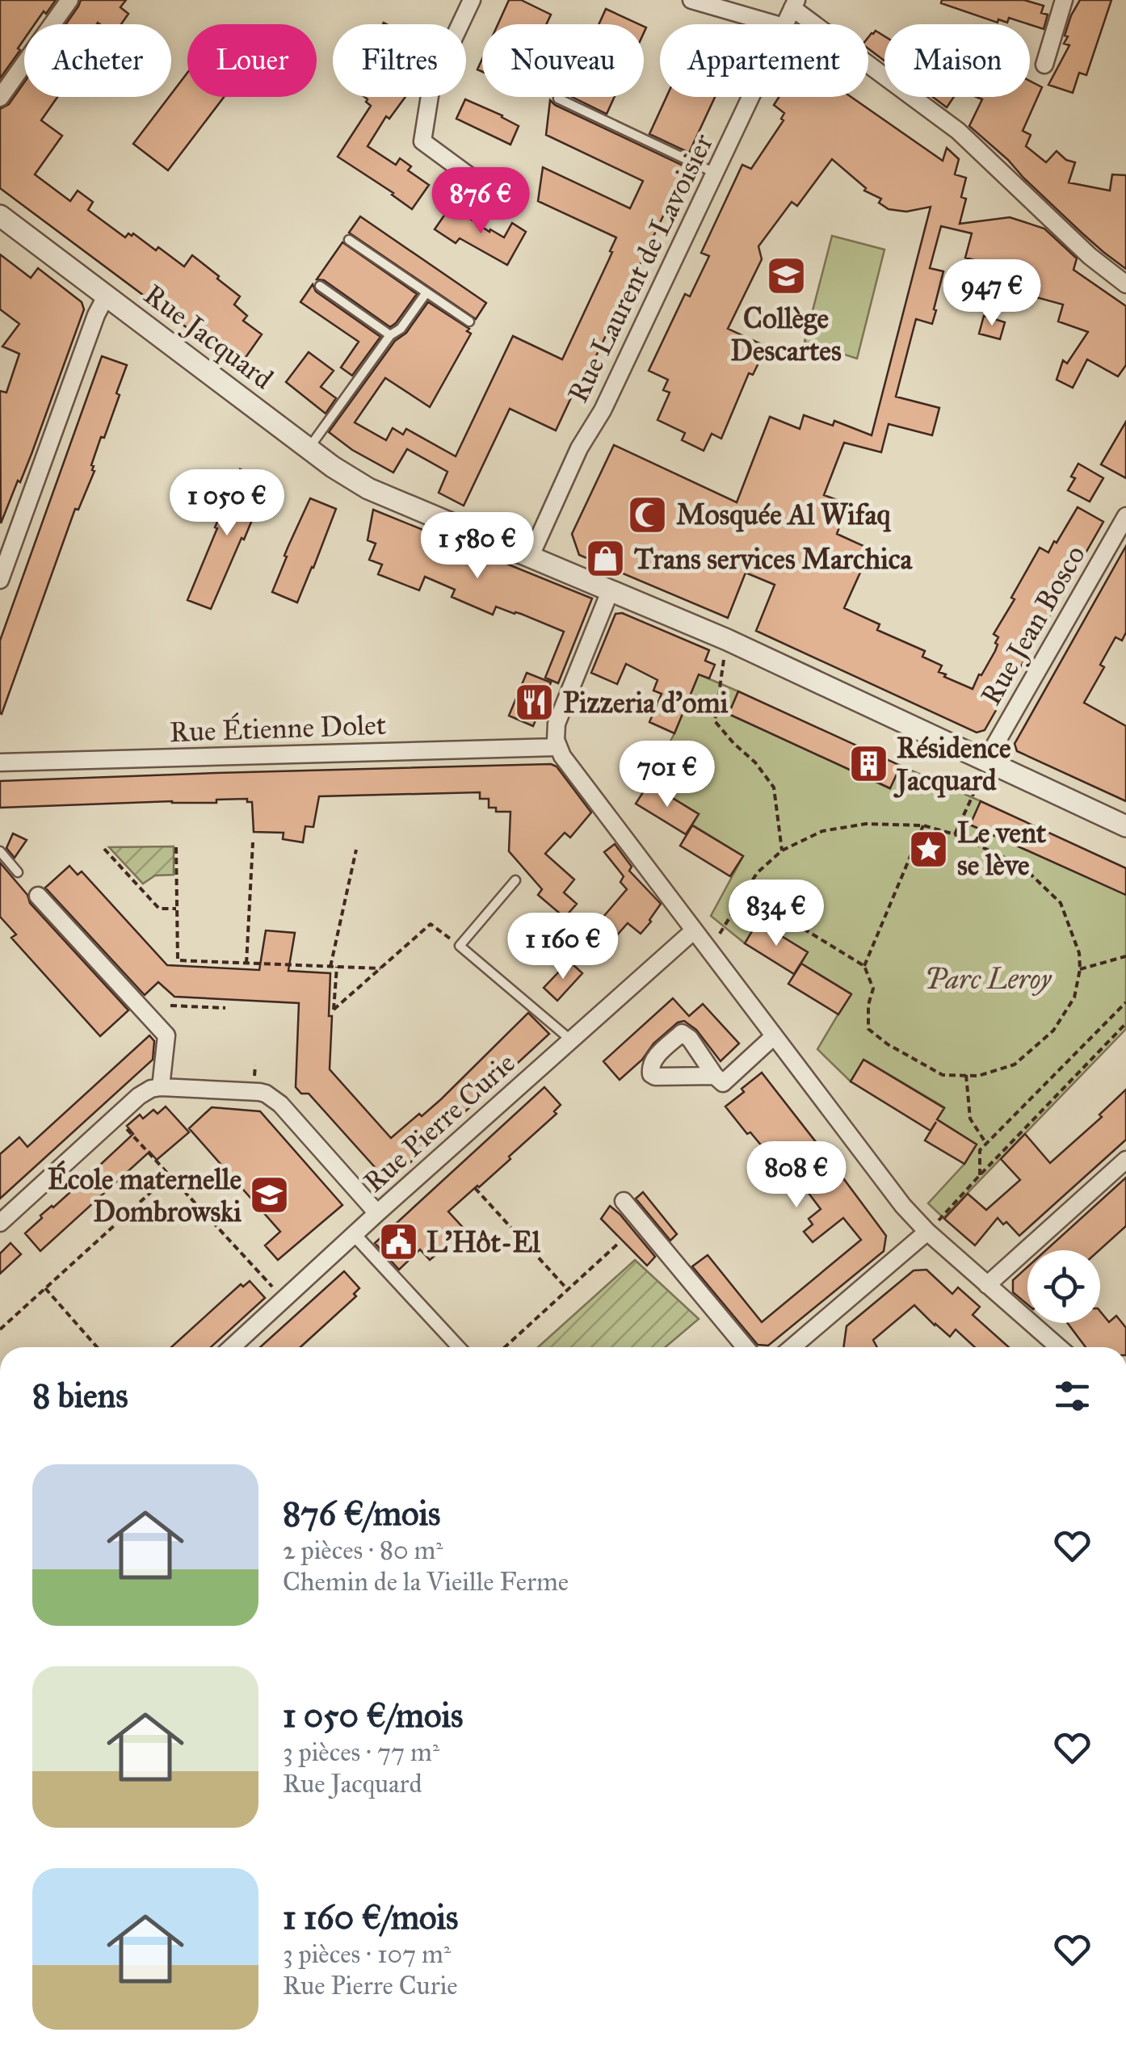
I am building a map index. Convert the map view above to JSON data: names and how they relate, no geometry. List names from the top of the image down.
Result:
{
  "streets": {
    "street": [
      "Rue Laurent de Lavoisier",
      "Rue Jacquard",
      "Rue Jean Bosco",
      "Rue Étienne Dolet",
      "Rue Pierre Curie"
    ]
  },
  "crossings": [
    ["Rue Laurent de Lavoisier", "Rue Jacquard"],
    ["Rue Jacquard", "Rue Jean Bosco"]
  ],
  "parks": ["Parc Leroy"],
  "places": {
    "school or university": ["Collège Descartes", "École maternelle Dombrowski"],
    "mosque": ["Mosquée Al Wifaq"],
    "shop": ["Trans services Marchica"],
    "restaurant": ["Pizzeria d'omi"],
    "building": ["Résidence Jacquard"],
    "place": ["Le vent se lève"],
    "public building": ["L'Hôt-El"]
  },
  "page": {
    "chip": [
      "Acheter",
      "Louer",
      "Filtres",
      "Nouveau",
      "Appartement",
      "Maison"
    ],
    "price": [
      "876 €",
      "947 €",
      "1 050 €",
      "1 580 €",
      "701 €",
      "834 €",
      "1 160 €",
      "808 €"
    ],
    "heading": "8 biens",
    "list": [
      {
        "name": "876 €/mois",
        "note": "2 pièces · 80 m² · Chemin de la Vieille Ferme"
      },
      {
        "name": "1 050 €/mois",
        "note": "3 pièces · 77 m² · Rue Jacquard"
      },
      {
        "name": "1 160 €/mois",
        "note": "3 pièces · 107 m² · Rue Pierre Curie"
      }
    ]
  }
}
